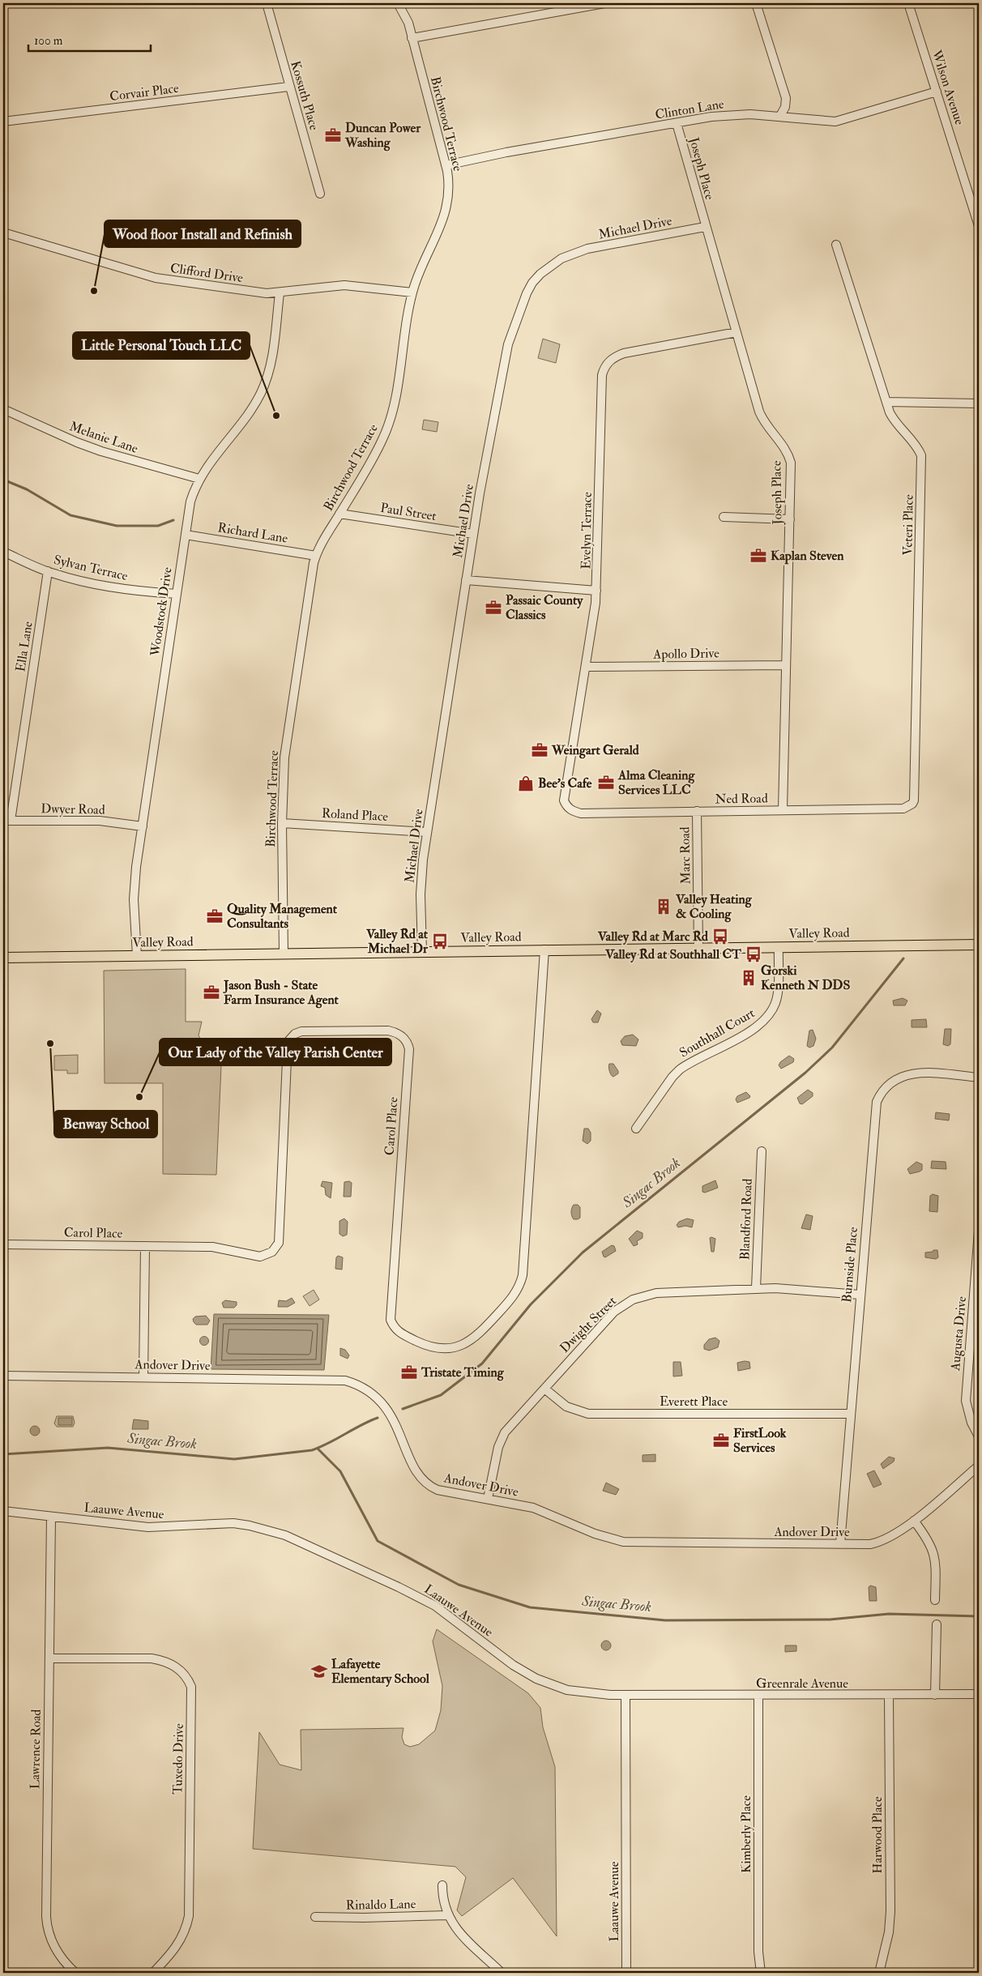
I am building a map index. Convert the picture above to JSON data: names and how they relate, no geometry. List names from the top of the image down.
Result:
{
  "streets": {
    "main road": ["Valley Road"],
    "street": [
      "Wilson Avenue",
      "Corvair Place",
      "Kossuth Place",
      "Clinton Lane",
      "Birchwood Terrace",
      "Joseph Place",
      "Michael Drive",
      "Clifford Drive",
      "Melanie Lane",
      "Paul Street",
      "Veteri Place",
      "Evelyn Terrace",
      "Richard Lane",
      "Sylvan Terrace",
      "Woodstock Drive",
      "Ella Lane",
      "Apollo Drive",
      "Ned Road",
      "Dwyer Road",
      "Roland Place",
      "Marc Road",
      "Southhall Court",
      "Carol Place",
      "Blandford Road",
      "Burnside Place",
      "Dwight Street",
      "Augusta Drive",
      "Andover Drive",
      "Everett Place",
      "Laauwe Avenue",
      "Greenrale Avenue",
      "Lawrence Road",
      "Tuxedo Drive",
      "Kimberly Place",
      "Harwood Place",
      "Rinaldo Lane"
    ]
  },
  "crossings": [
    ["Wilson Avenue", "Clinton Lane"],
    ["Corvair Place", "Kossuth Place"],
    ["Clinton Lane", "Birchwood Terrace"],
    ["Clinton Lane", "Joseph Place"],
    ["Birchwood Terrace", "Clifford Drive"],
    ["Birchwood Terrace", "Paul Street"],
    ["Birchwood Terrace", "Richard Lane"],
    ["Birchwood Terrace", "Roland Place"],
    ["Birchwood Terrace", "Valley Road"],
    ["Joseph Place", "Michael Drive"],
    ["Joseph Place", "Evelyn Terrace"],
    ["Joseph Place", "Apollo Drive"],
    ["Joseph Place", "Ned Road"],
    ["Michael Drive", "Paul Street"],
    ["Michael Drive", "Roland Place"],
    ["Michael Drive", "Valley Road"],
    ["Clifford Drive", "Woodstock Drive"],
    ["Melanie Lane", "Woodstock Drive"],
    ["Veteri Place", "Ned Road"],
    ["Evelyn Terrace", "Apollo Drive"],
    ["Evelyn Terrace", "Ned Road"],
    ["Richard Lane", "Woodstock Drive"],
    ["Sylvan Terrace", "Woodstock Drive"],
    ["Sylvan Terrace", "Ella Lane"],
    ["Woodstock Drive", "Dwyer Road"],
    ["Woodstock Drive", "Valley Road"],
    ["Ella Lane", "Dwyer Road"],
    ["Ned Road", "Marc Road"],
    ["Marc Road", "Valley Road"],
    ["Valley Road", "Southhall Court"],
    ["Valley Road", "Carol Place"],
    ["Blandford Road", "Dwight Street"],
    ["Burnside Place", "Dwight Street"],
    ["Burnside Place", "Andover Drive"],
    ["Burnside Place", "Everett Place"],
    ["Dwight Street", "Andover Drive"],
    ["Dwight Street", "Everett Place"],
    ["Laauwe Avenue", "Greenrale Avenue"],
    ["Laauwe Avenue", "Lawrence Road"],
    ["Greenrale Avenue", "Kimberly Place"],
    ["Greenrale Avenue", "Harwood Place"],
    ["Lawrence Road", "Tuxedo Drive"]
  ],
  "water": ["Singac Brook"],
  "places": {
    "office": [
      "Duncan Power Washing",
      "Kaplan Steven",
      "Passaic County Classics",
      "Weingart Gerald",
      "Alma Cleaning Services LLC",
      "Quality Management Consultants",
      "Jason Bush - State Farm Insurance Agent",
      "Tristate Timing",
      "FirstLook Services"
    ],
    "other": [
      "Wood floor Install and Refinish",
      "Little Personal Touch LLC",
      "Benway School",
      "Our Lady of the Valley Parish Center"
    ],
    "shop": ["Bee's Cafe"],
    "building": ["Valley Heating & Cooling", "Gorski Kenneth N DDS"],
    "bus stop": ["Valley Rd at Marc Rd", "Valley Rd at Michael Dr", "Valley Rd at Southhall CT"],
    "school or university": ["Lafayette Elementary School"]
  },
  "scale_bar": "100 m"
}
